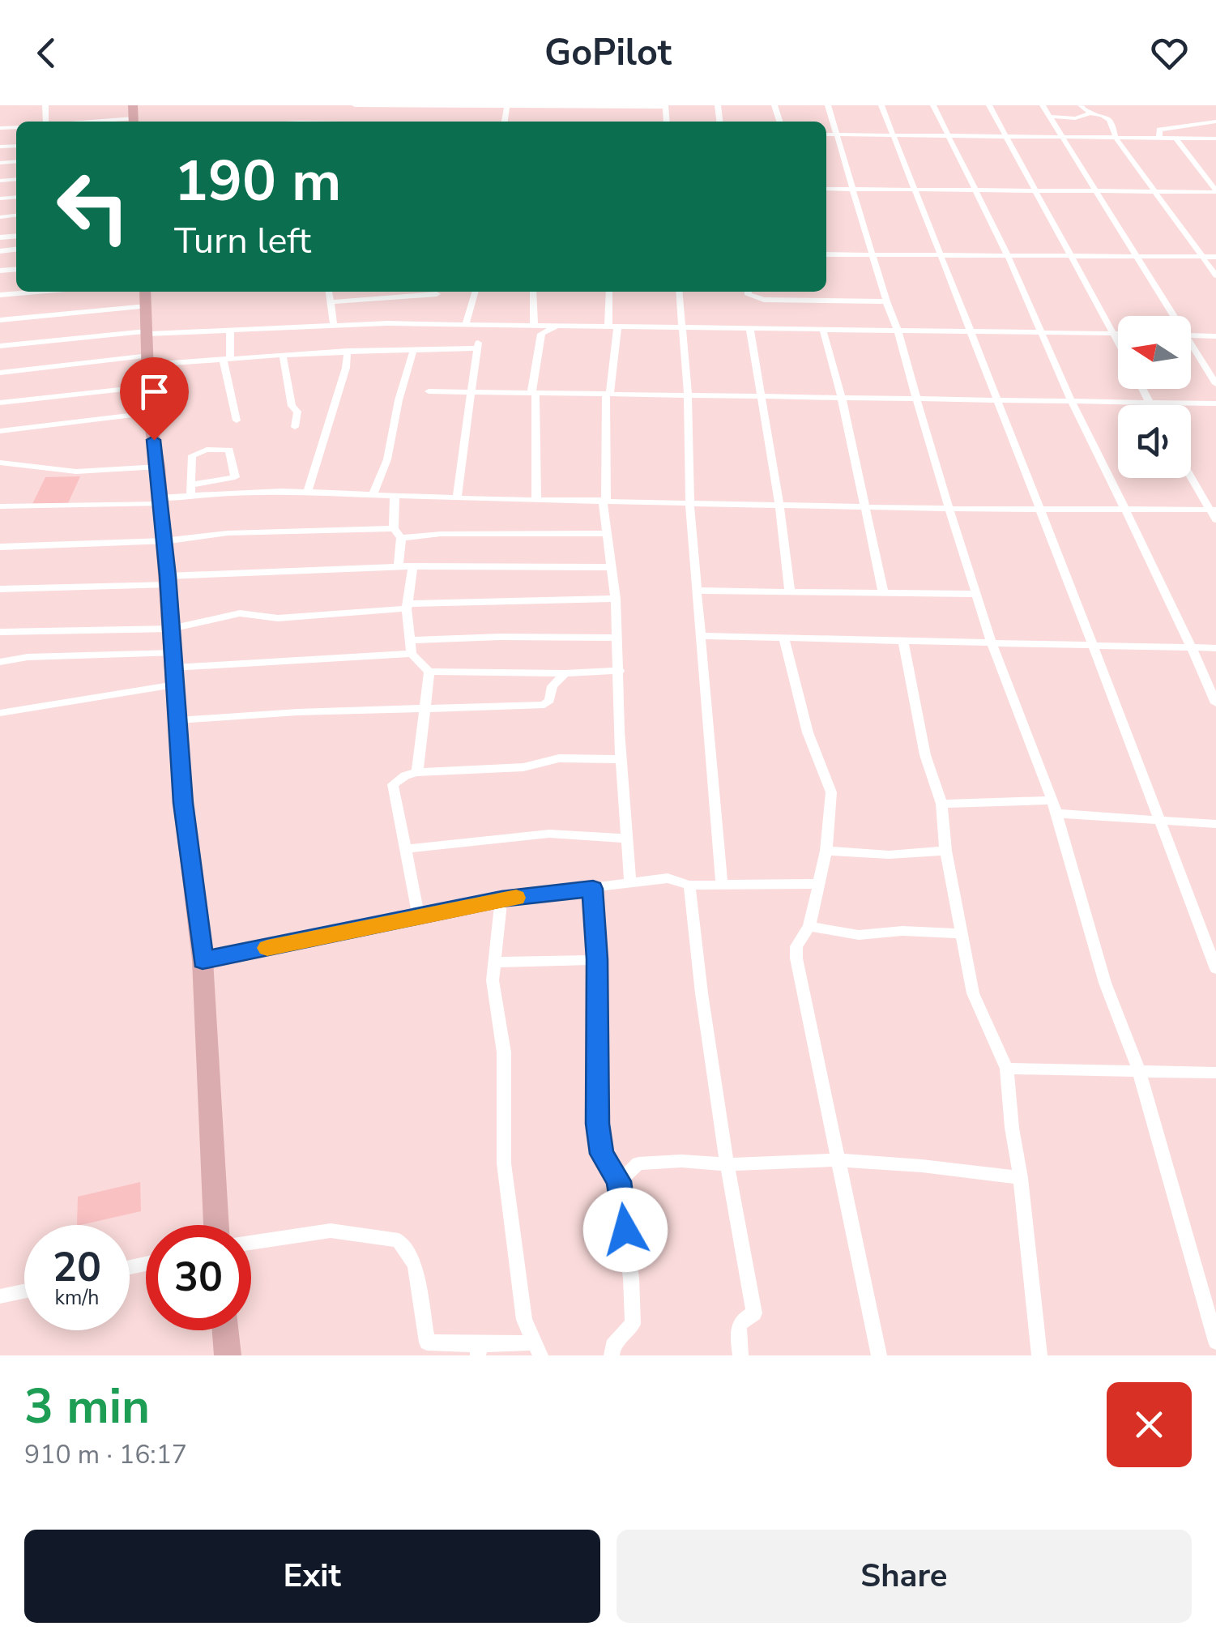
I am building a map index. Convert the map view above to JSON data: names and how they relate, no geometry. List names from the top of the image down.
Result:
{
  "north": "left",
  "page": {
    "header": "GoPilot",
    "turn": ["190 m", "Turn left"],
    "speed": "20 km/h",
    "limit": "30",
    "heading": ["3 min", "910 m · 16:17"],
    "buttons": ["Exit", "Share"]
  }
}
